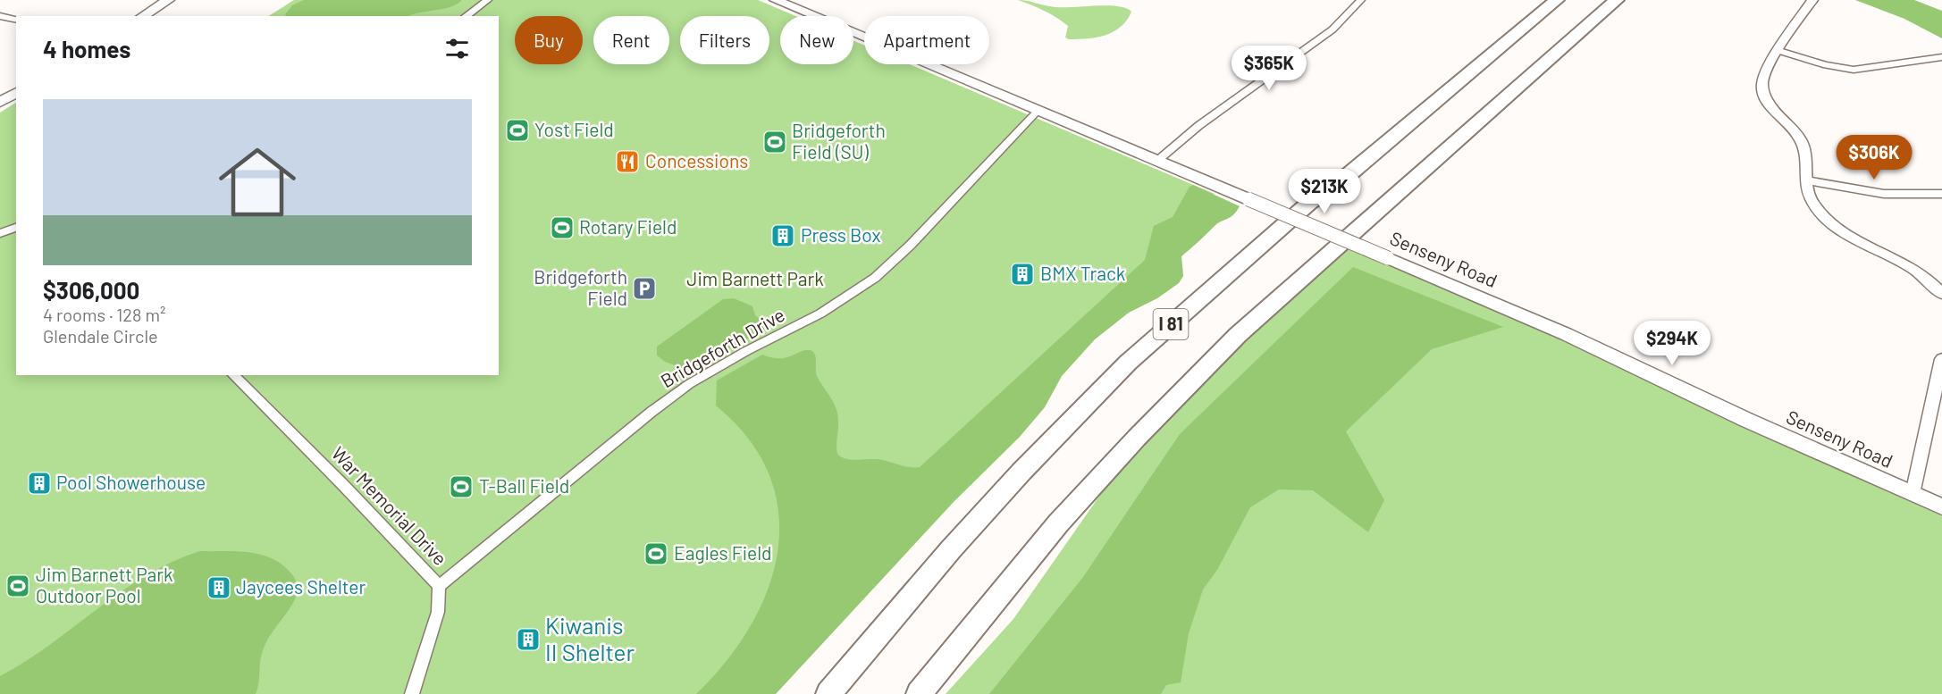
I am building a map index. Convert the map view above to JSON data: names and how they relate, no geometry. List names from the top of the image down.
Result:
{
  "streets": {
    "highway": ["I 81"],
    "main road": ["Senseny Road"],
    "street": ["Bridgeforth Drive", "War Memorial Drive"]
  },
  "crossings": [
    ["Senseny Road", "Bridgeforth Drive"],
    ["Bridgeforth Drive", "War Memorial Drive"]
  ],
  "parks": ["Jim Barnett Park"],
  "places": {
    "sports": [
      "Yost Field",
      "Bridgeforth Field (SU)",
      "Rotary Field",
      "T-Ball Field",
      "Eagles Field",
      "Jim Barnett Park Outdoor Pool"
    ],
    "restaurant": ["Concessions"],
    "building": [
      "Press Box",
      "BMX Track",
      "Pool Showerhouse",
      "Jaycees Shelter",
      "Kiwanis II Shelter"
    ],
    "parking": ["Bridgeforth Field"]
  },
  "page": {
    "chip": [
      "Buy",
      "Rent",
      "Filters",
      "New",
      "Apartment"
    ],
    "heading": "4 homes",
    "price": [
      "$365K",
      "$306K",
      "$213K",
      "$294K"
    ],
    "list": [
      {
        "name": "$306,000",
        "note": "4 rooms · 128 m² · Glendale Circle"
      }
    ]
  }
}
